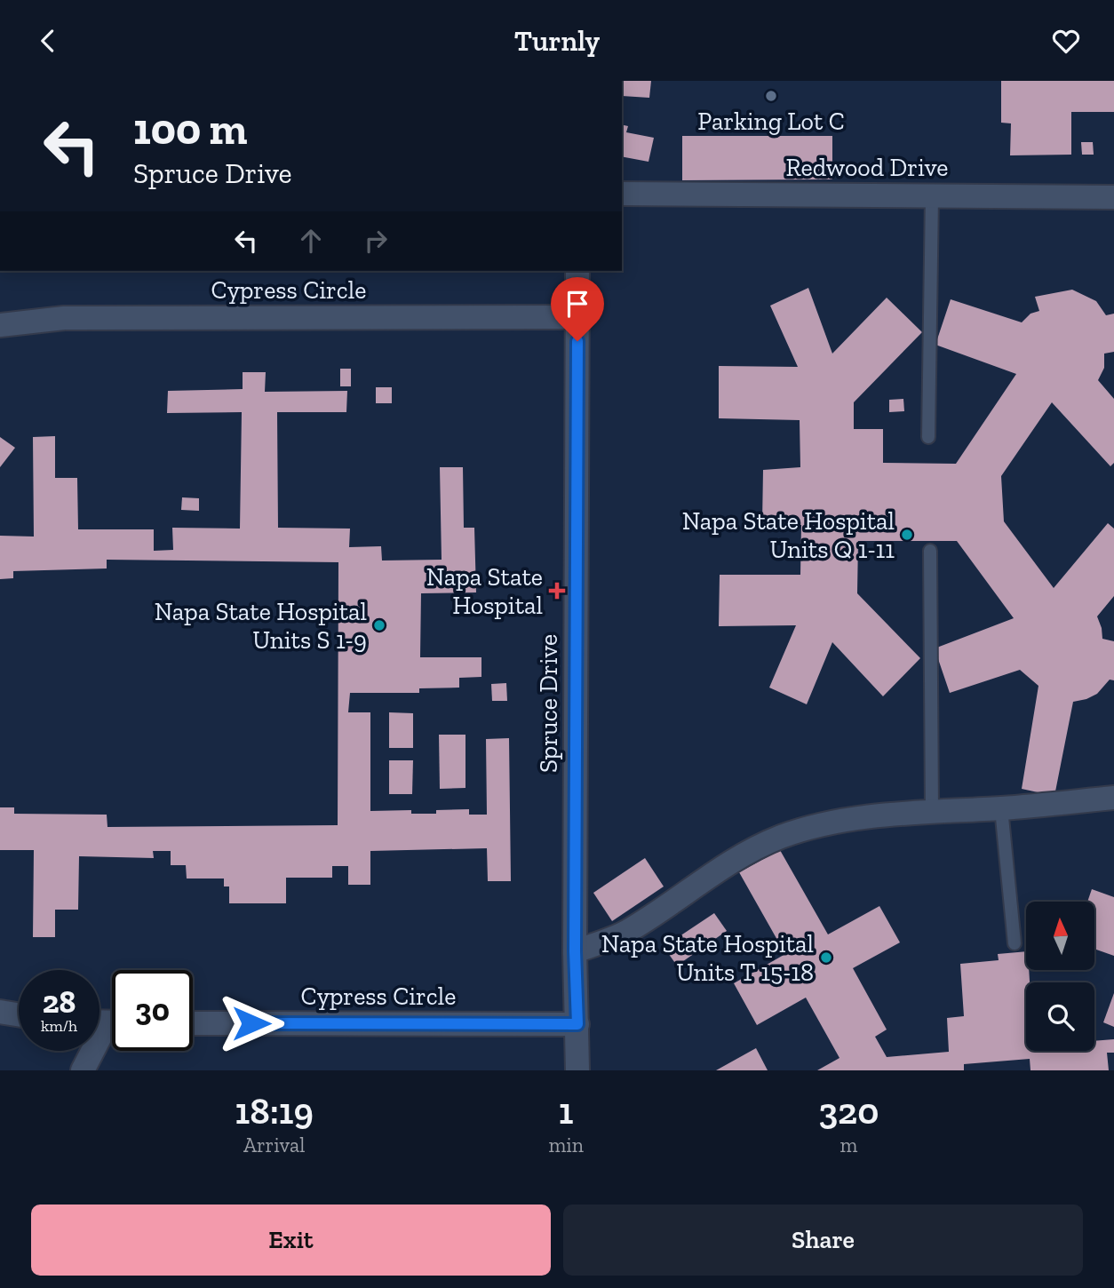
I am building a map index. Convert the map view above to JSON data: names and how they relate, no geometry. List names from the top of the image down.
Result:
{
  "streets": {
    "street": ["Redwood Drive", "Cypress Circle", "Spruce Drive"]
  },
  "crossings": [
    ["Cypress Circle", "Spruce Drive"]
  ],
  "places": {
    "other": [
      "Parking Lot C",
      "Napa State Hospital Units Q 1-11",
      "Napa State Hospital Units S 1-9",
      "Napa State Hospital Units T 15-18"
    ],
    "health": ["Napa State Hospital"]
  },
  "north": "top",
  "page": {
    "header": "Turnly",
    "turn": ["100 m", "Spruce Drive"],
    "speed": "28 km/h",
    "limit": "30",
    "eta": [
      "18:19",
      "Arrival",
      "1",
      "min",
      "320",
      "m"
    ],
    "buttons": ["Exit", "Share"]
  }
}
